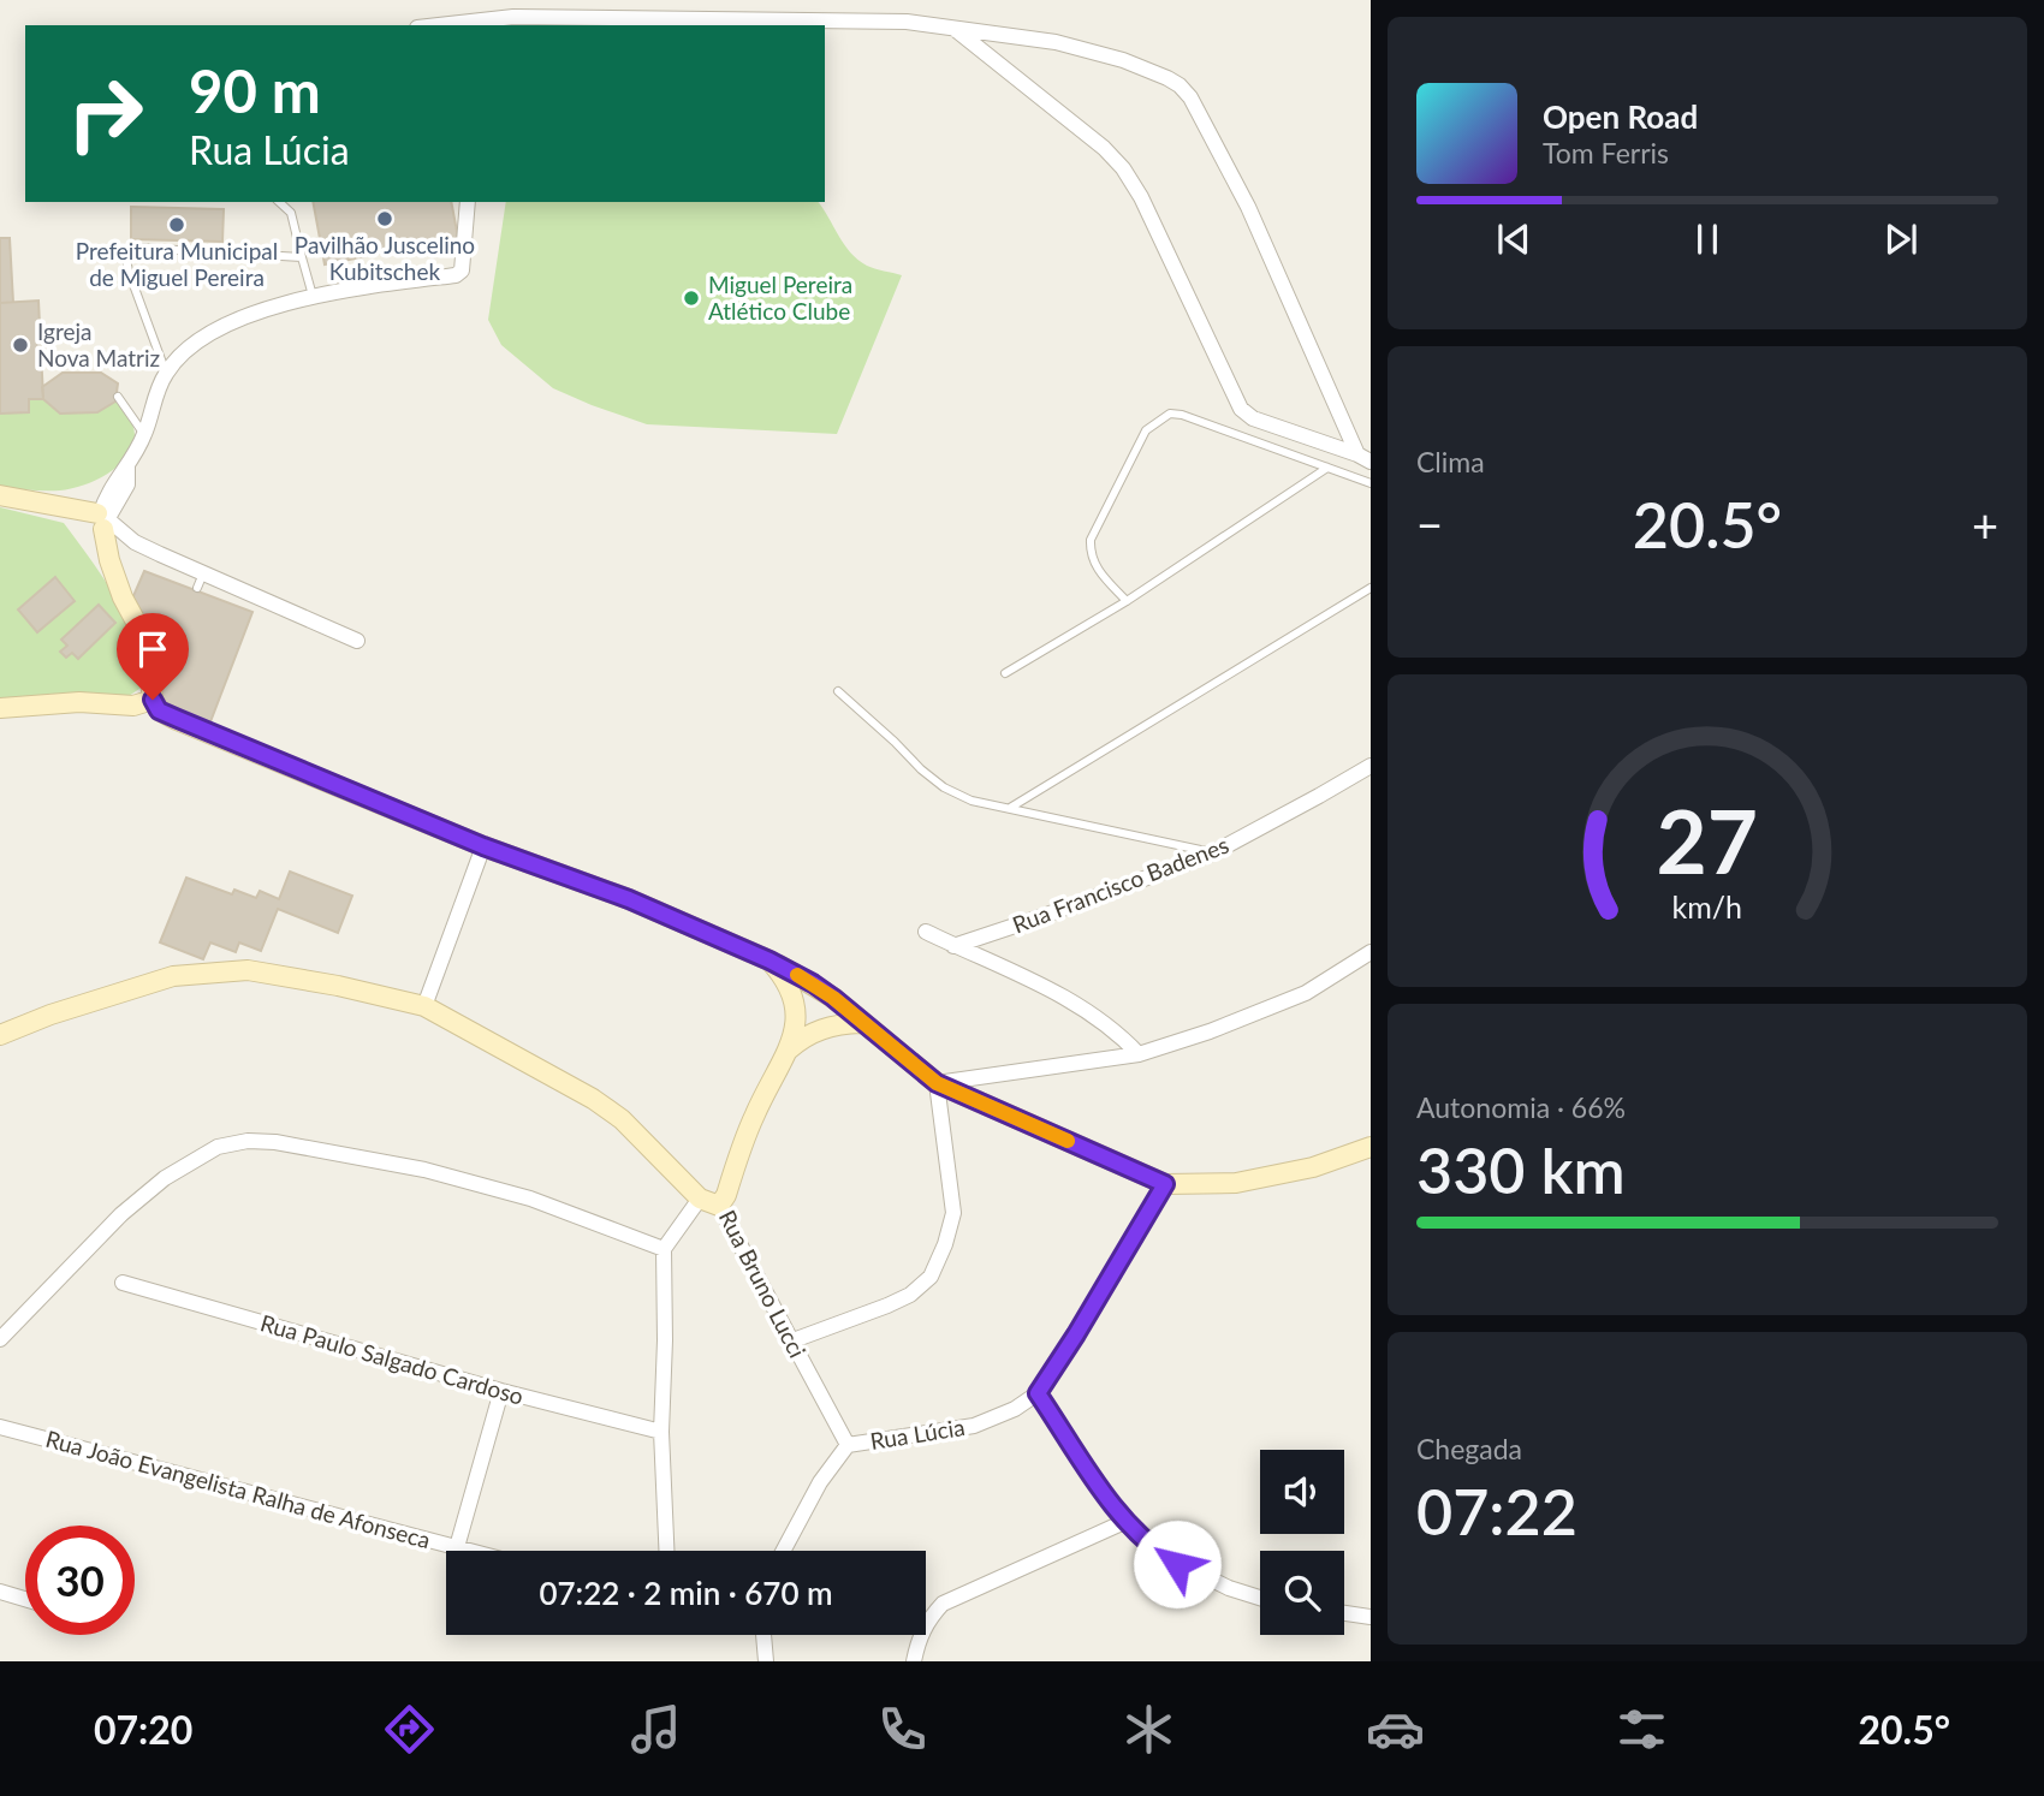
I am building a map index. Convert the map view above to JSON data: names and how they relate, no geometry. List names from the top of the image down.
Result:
{
  "streets": {
    "street": [
      "Rua Francisco Badenes",
      "Rua Bruno Lucci",
      "Rua Paulo Salgado Cardoso",
      "Rua Lúcia",
      "Rua João Evangelista Ralha de Afonseca"
    ]
  },
  "crossings": [
    ["Rua Bruno Lucci", "Rua Lúcia"]
  ],
  "places": [
    "Pavilhão Juscelino Kubitschek",
    "Prefeitura Municipal de Miguel Pereira",
    "Miguel Pereira Atlético Clube",
    "Igreja Nova Matriz"
  ],
  "page": {
    "turn": ["90 m", "Rua Lúcia"],
    "song": ["Open Road", "Tom Ferris"],
    "tile": [
      "Clima",
      ["Autonomia · 66%", "330 km"],
      ["Chegada", "07:22"]
    ],
    "heat": ["−", "20.5°", "+"],
    "limit": "30",
    "trip": "07:22 · 2 min · 670 m",
    "tabs": ["07:20", "20.5°"],
    "gauge": ["27", "km/h"]
  }
}
